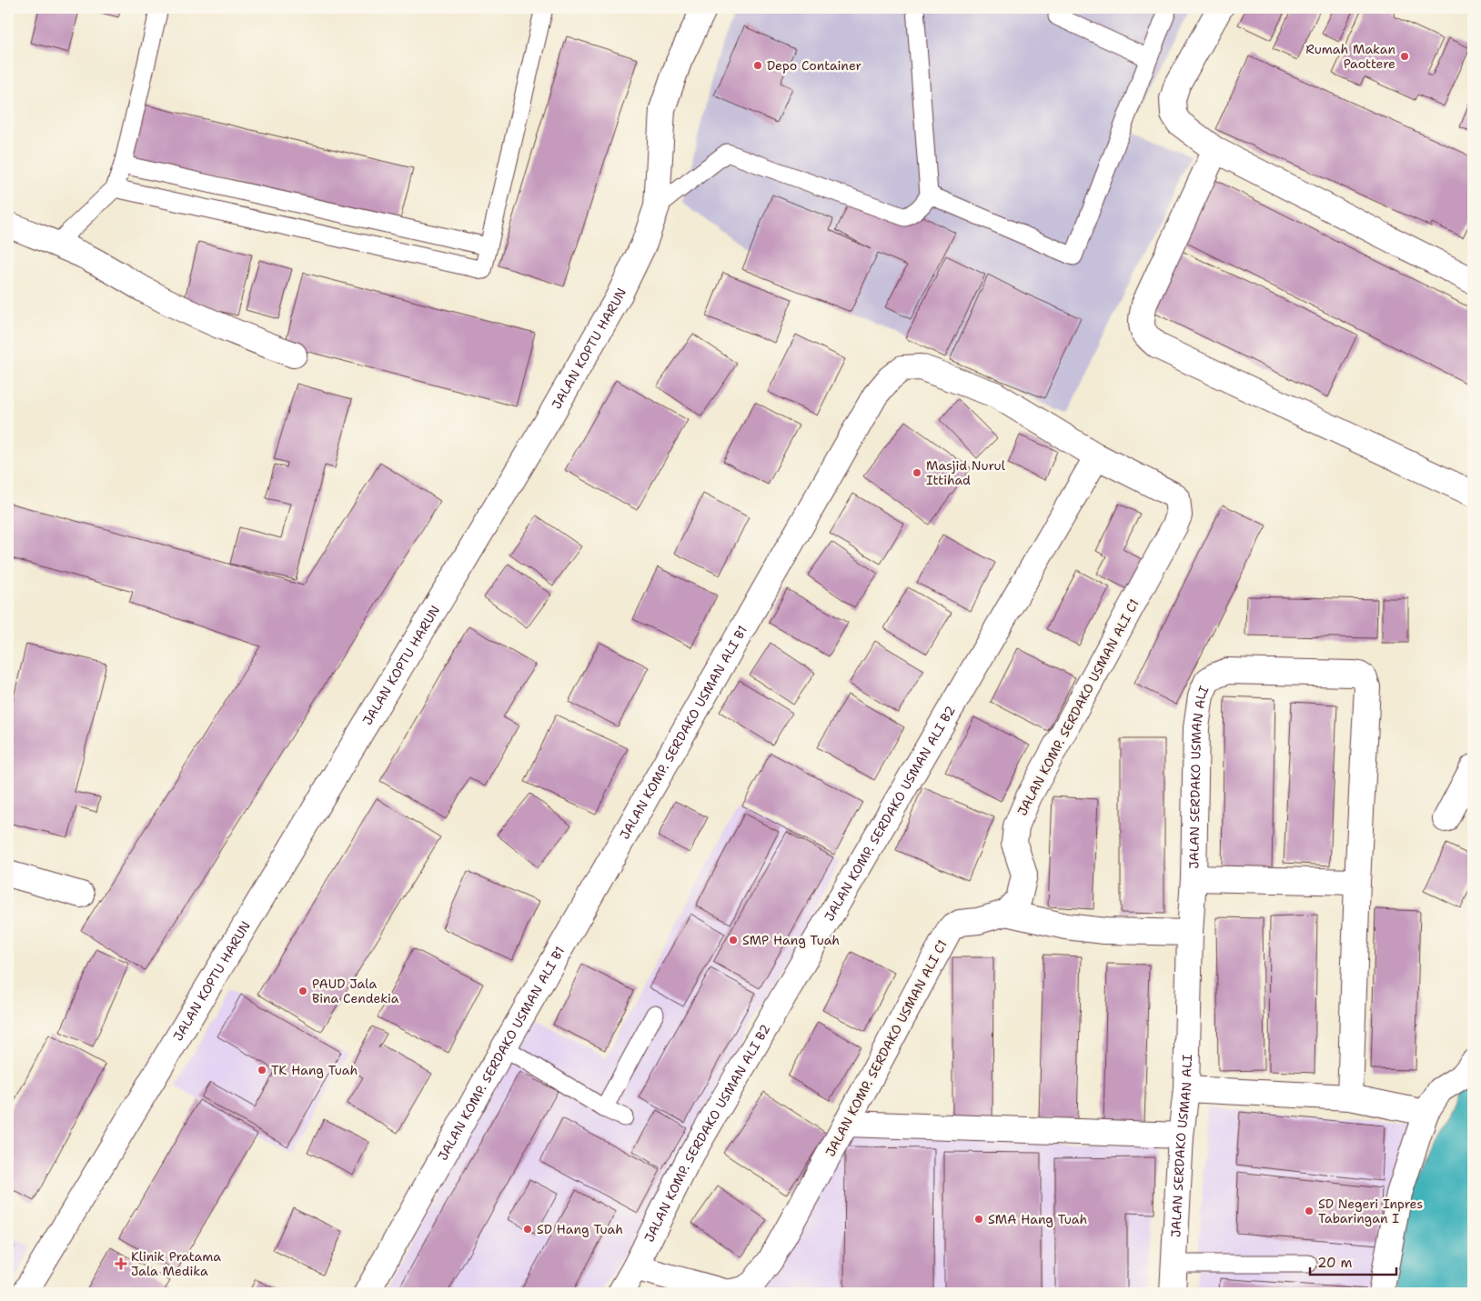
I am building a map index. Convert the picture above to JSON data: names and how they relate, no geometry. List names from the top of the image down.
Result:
{
  "streets": {
    "street": [
      "JALAN KOPTU HARUN",
      "JALAN KOMP. SERDAKO USMAN ALI C1",
      "JALAN KOMP. SERDAKO USMAN ALI B1",
      "JALAN SERDAKO USMAN ALI",
      "JALAN KOMP. SERDAKO USMAN ALI B2"
    ]
  },
  "crossings": [
    ["JALAN KOMP. SERDAKO USMAN ALI C1", "JALAN KOMP. SERDAKO USMAN ALI B1"],
    ["JALAN KOMP. SERDAKO USMAN ALI C1", "JALAN KOMP. SERDAKO USMAN ALI B2"],
    ["JALAN KOMP. SERDAKO USMAN ALI B1", "JALAN KOMP. SERDAKO USMAN ALI B2"]
  ],
  "places": {
    "other": [
      "Rumah Makan Paottere",
      "Depo Container",
      "Masjid Nurul Ittihad",
      "SMP Hang Tuah",
      "PAUD Jala Bina Cendekia",
      "TK Hang Tuah",
      "SD Negeri Inpres Tabaringan I",
      "SMA Hang Tuah",
      "SD Hang Tuah"
    ],
    "health": ["Klinik Pratama Jala Medika"]
  },
  "scale_bar": "20 m"
}
